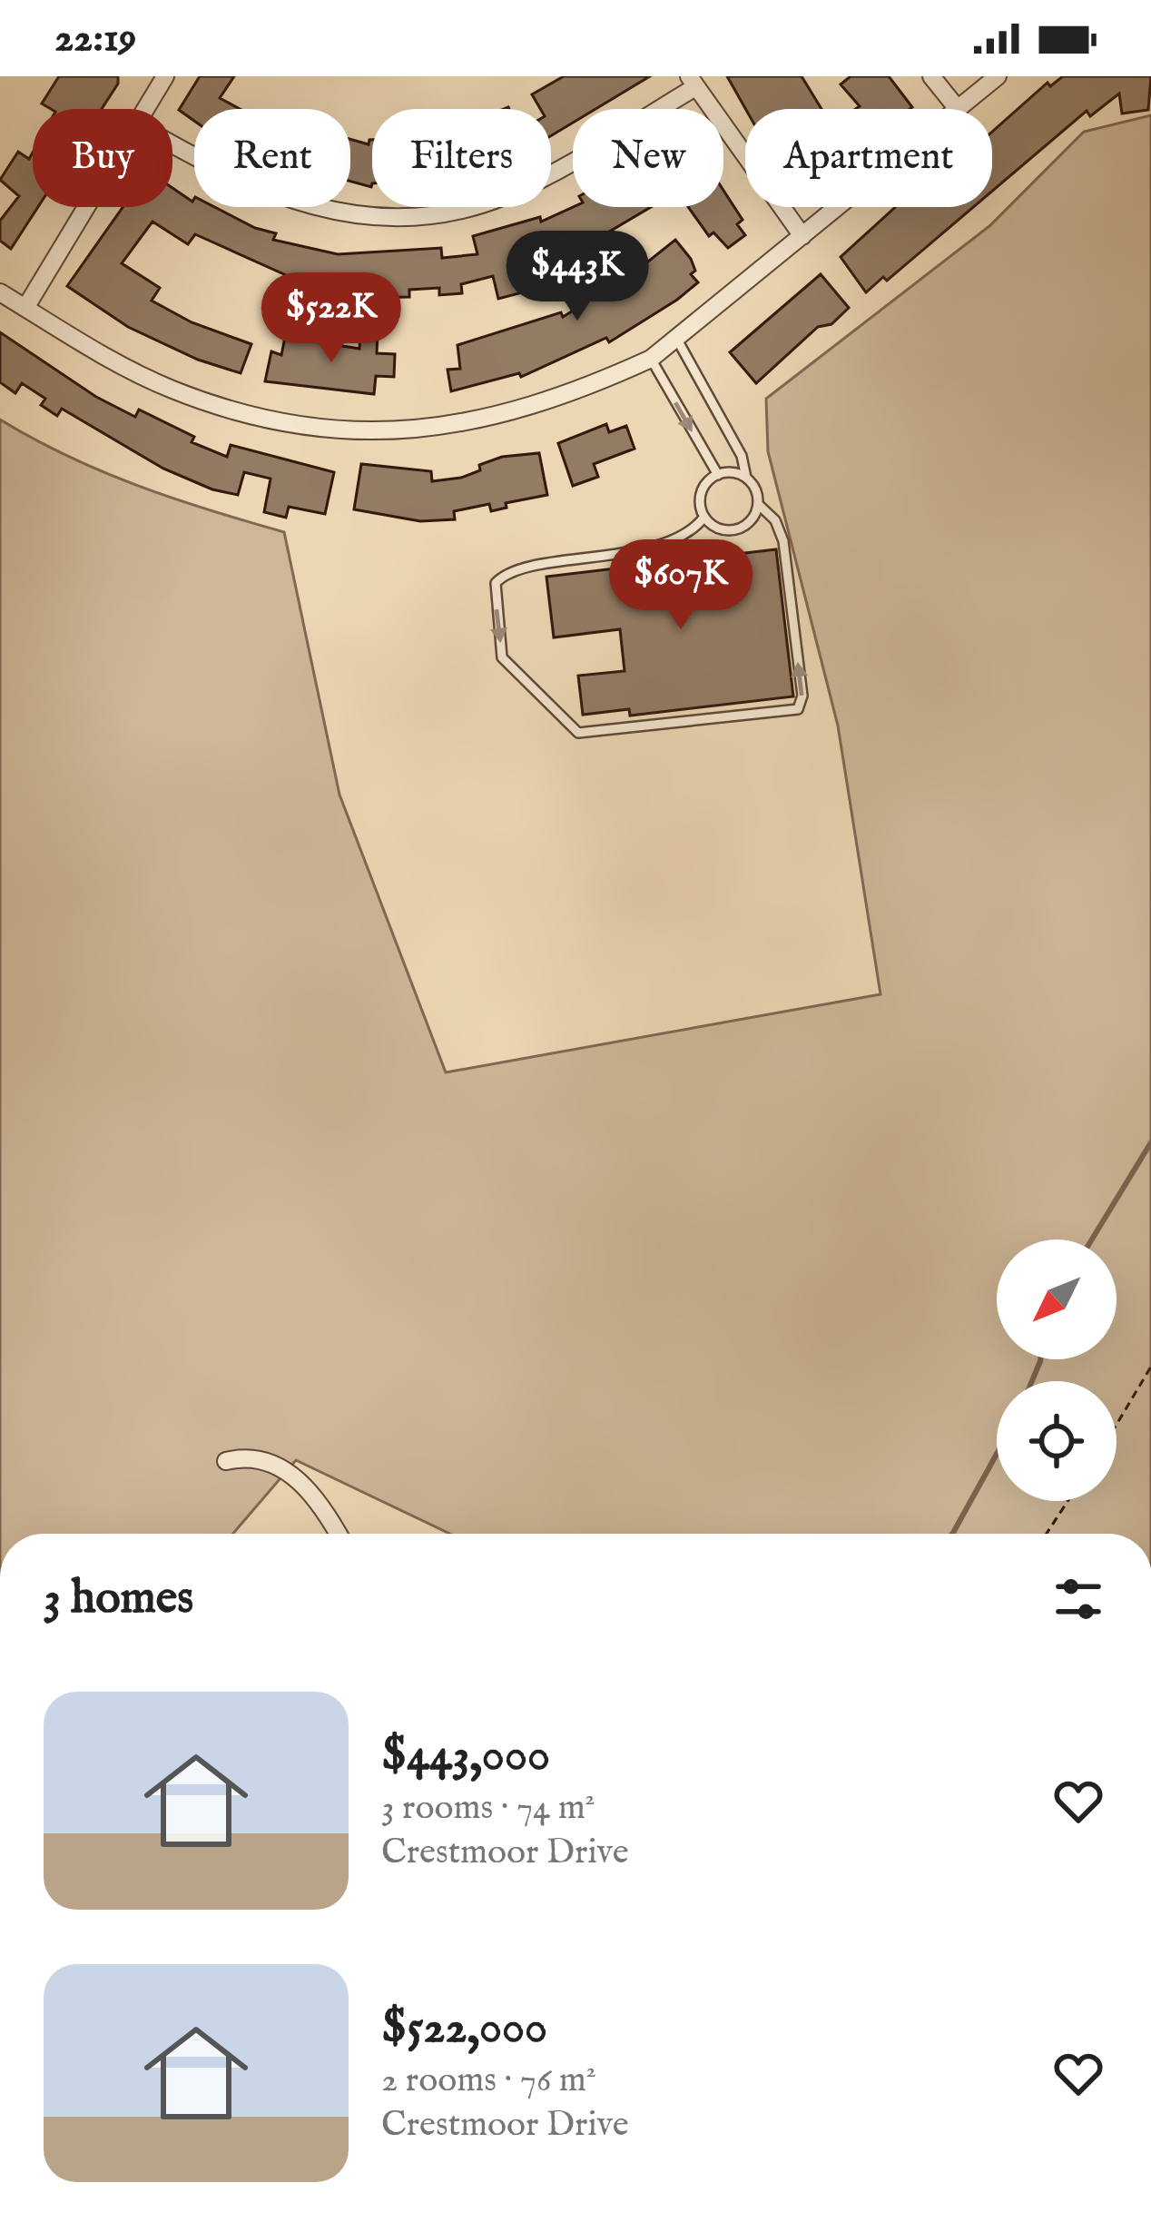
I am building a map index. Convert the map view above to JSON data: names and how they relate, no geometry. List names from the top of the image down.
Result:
{
  "north": "bottom left",
  "page": {
    "status": "22:19",
    "chip": [
      "Buy",
      "Rent",
      "Filters",
      "New",
      "Apartment"
    ],
    "price": ["$443K", "$522K", "$607K"],
    "heading": "3 homes",
    "list": [
      {
        "name": "$443,000",
        "note": "3 rooms · 74 m² · Crestmoor Drive"
      },
      {
        "name": "$522,000",
        "note": "2 rooms · 76 m² · Crestmoor Drive"
      }
    ]
  }
}
